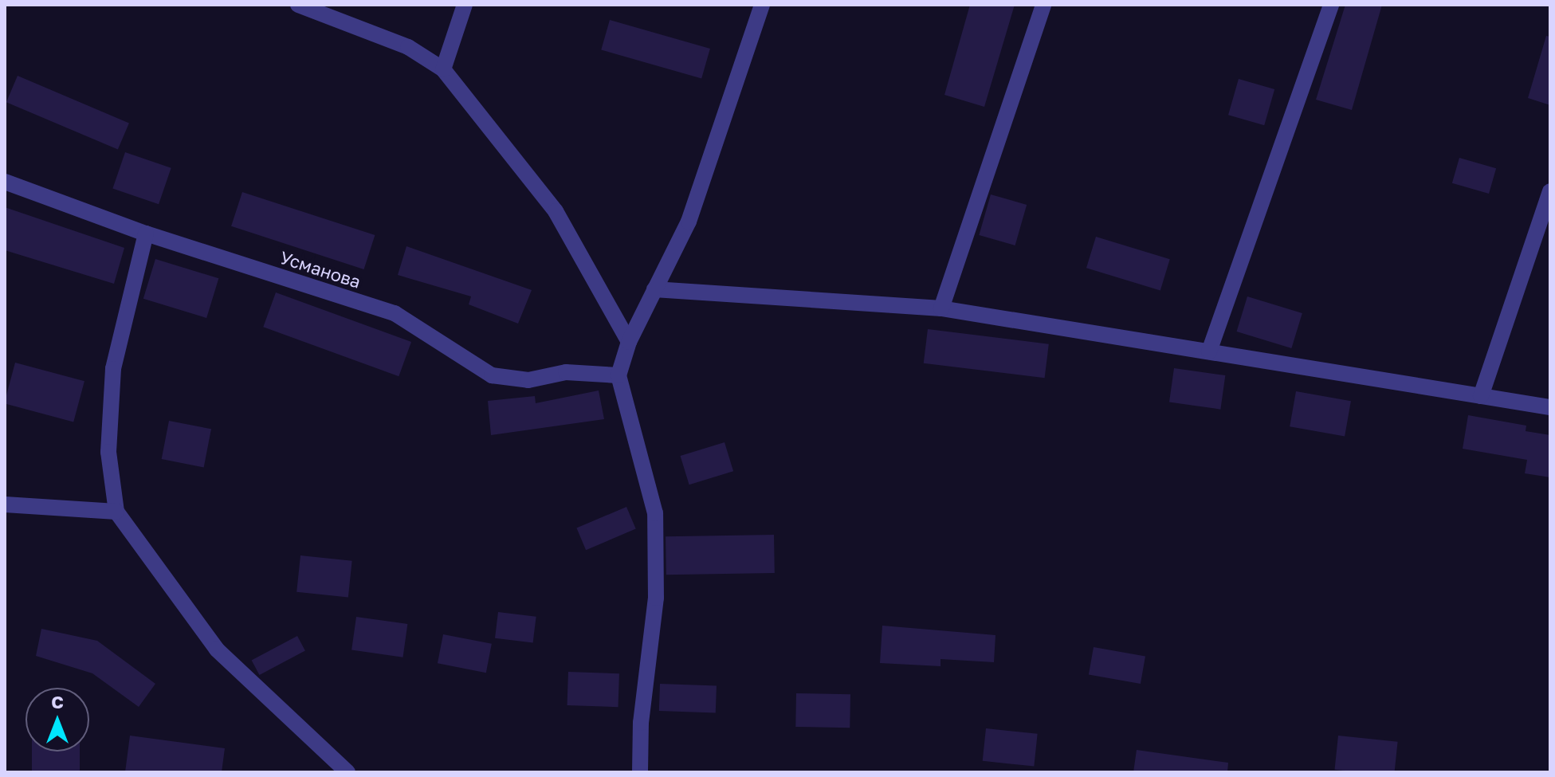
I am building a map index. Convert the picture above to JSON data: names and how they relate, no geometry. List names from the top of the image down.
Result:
{
  "streets": {
    "street": ["Усманова"]
  },
  "north": "top"
}
